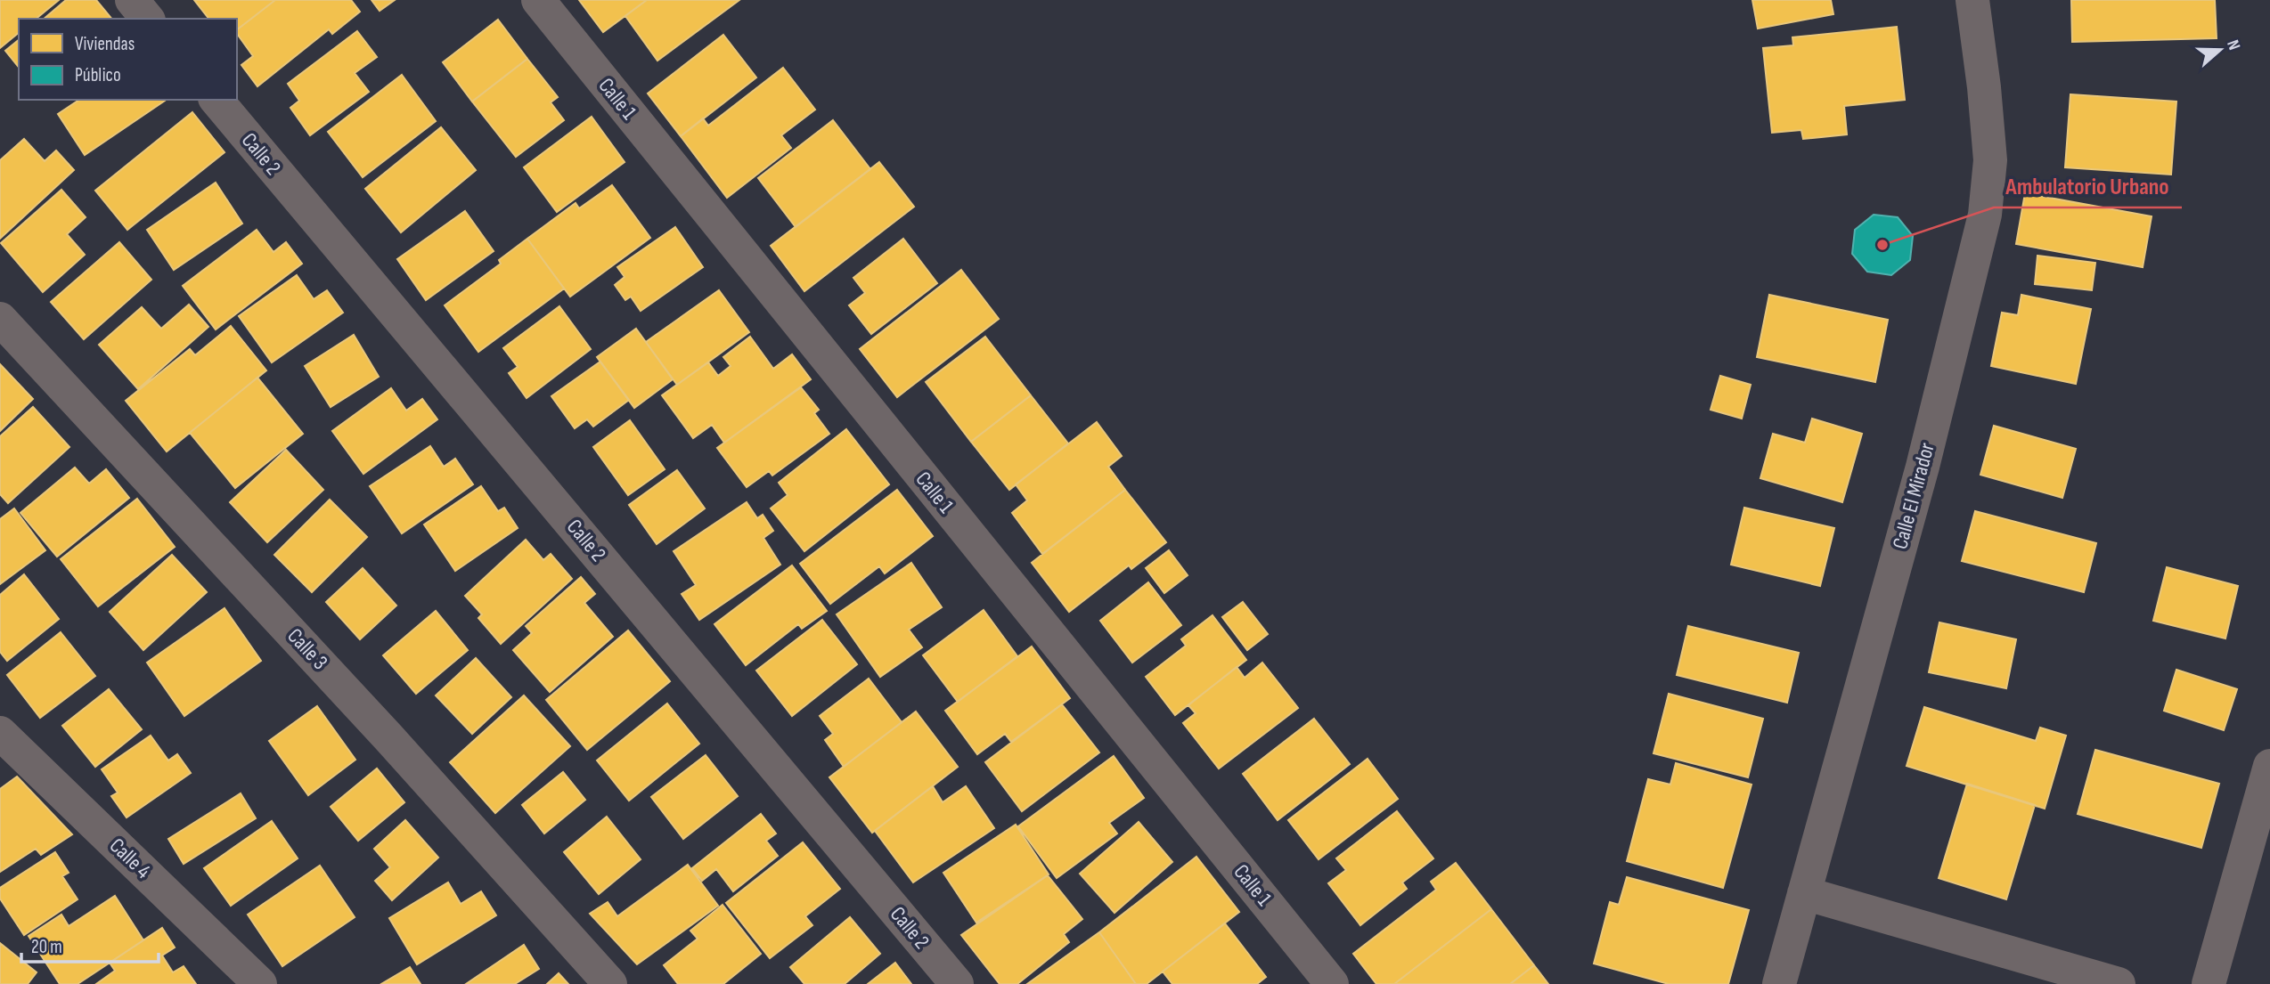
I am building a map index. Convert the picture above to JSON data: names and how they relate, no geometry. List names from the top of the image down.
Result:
{
  "streets": {
    "street": [
      "Calle 1",
      "Calle 2",
      "Calle El Mirador",
      "Calle 3",
      "Calle 4"
    ]
  },
  "places": ["Ambulatorio Urbano"],
  "legend": ["Viviendas", "Público"],
  "scale_bar": "20 m",
  "north": "right"
}
